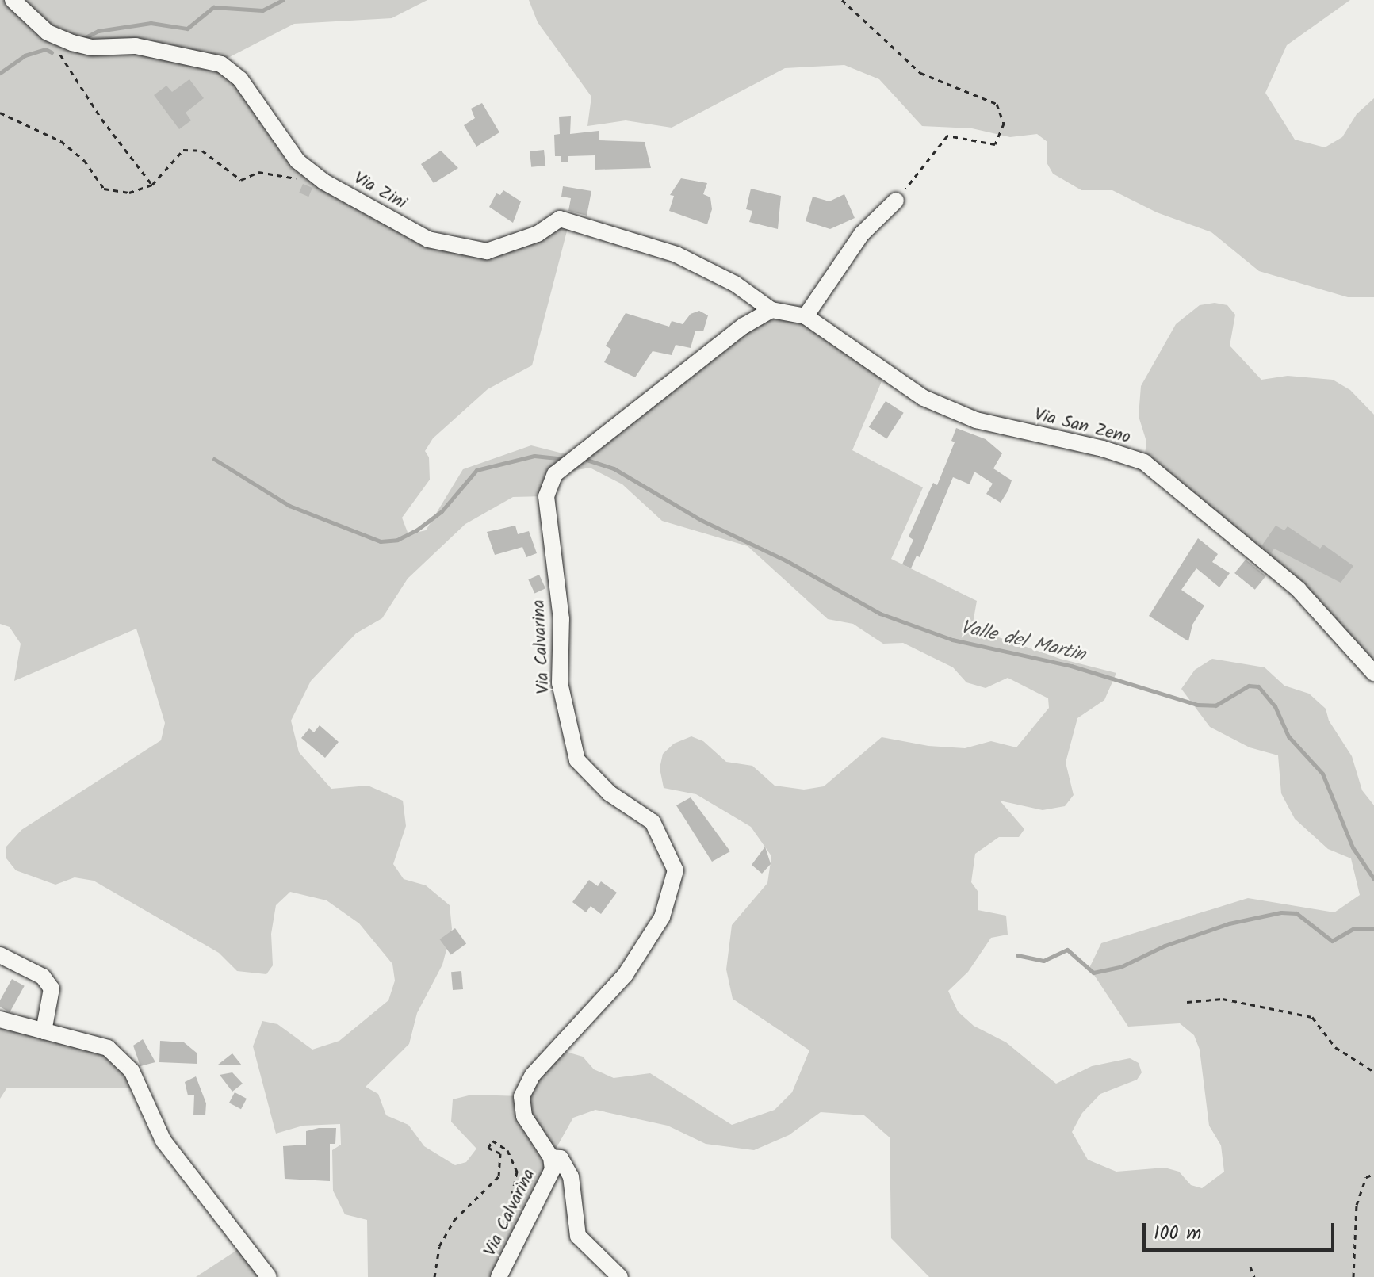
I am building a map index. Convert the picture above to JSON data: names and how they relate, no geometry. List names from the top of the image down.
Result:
{
  "streets": {
    "street": ["Via Zini", "Via San Zeno", "Via Calvarina"]
  },
  "crossings": [
    ["Via Zini", "Via Calvarina"]
  ],
  "water": ["Valle del Martin"],
  "scale_bar": "100 m"
}
